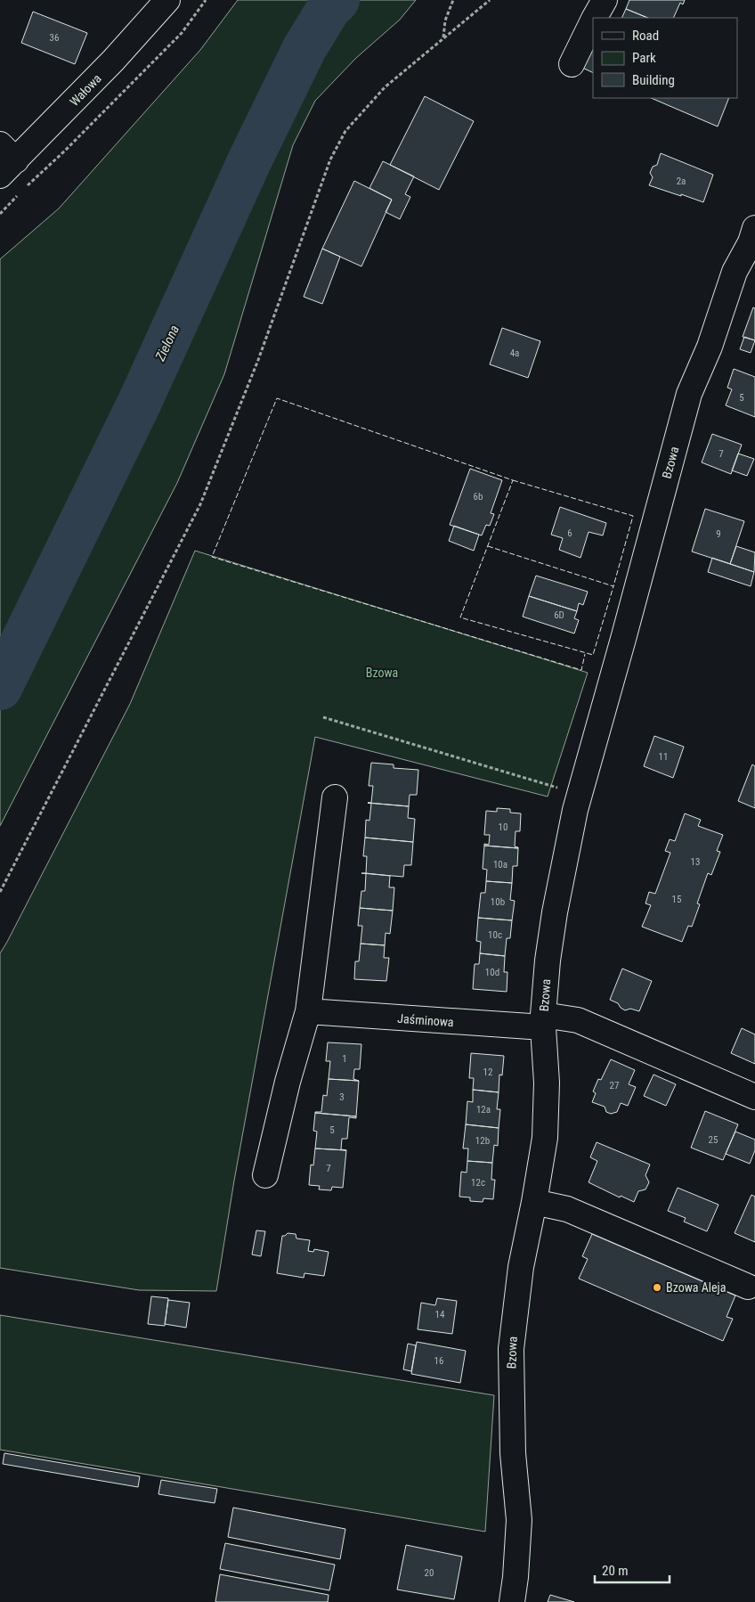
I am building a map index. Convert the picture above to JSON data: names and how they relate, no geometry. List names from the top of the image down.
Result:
{
  "streets": {
    "street": ["Wałowa", "Bzowa", "Jaśminowa"]
  },
  "crossings": [
    ["Bzowa", "Jaśminowa"]
  ],
  "water": ["Zielona"],
  "parks": ["Bzowa"],
  "places": ["Bzowa Aleja"],
  "house_numbers": [
    "36",
    "2a",
    "4a",
    "5",
    "7",
    "6b",
    "6",
    "9",
    "6D",
    "11",
    "10",
    "13",
    "10a",
    "15",
    "10b",
    "10c",
    "10d",
    "1",
    "12",
    "27",
    "3",
    "12a",
    "5",
    "25",
    "12b",
    "7",
    "12c",
    "14",
    "16",
    "20"
  ],
  "legend": ["Road", "Park", "Building"],
  "scale_bar": "20 m"
}
